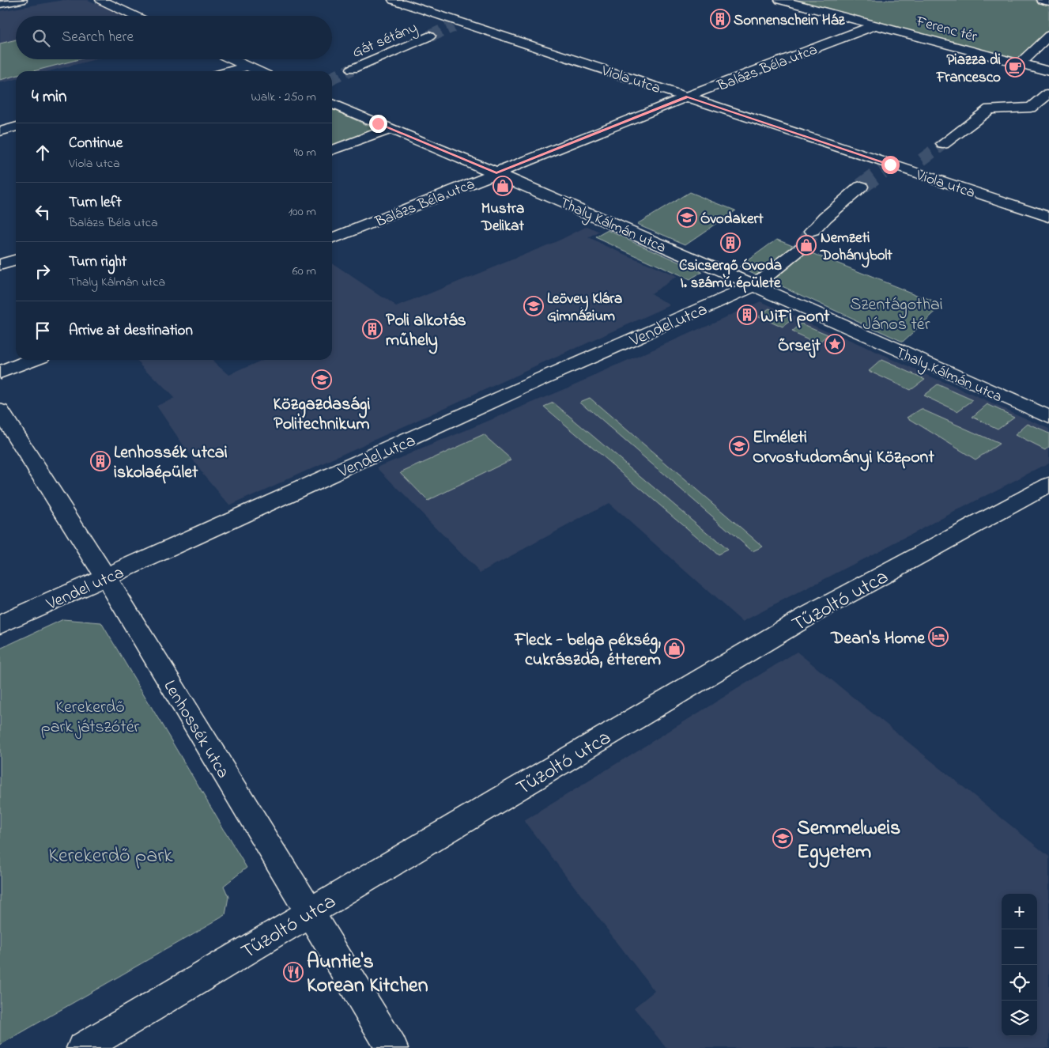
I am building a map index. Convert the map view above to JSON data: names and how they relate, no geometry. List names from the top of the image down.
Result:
{
  "streets": {
    "street": [
      "Ferenc tér",
      "Gát sétány",
      "Balázs Béla utca",
      "Viola utca",
      "Thaly Kálmán utca",
      "Vendel utca",
      "Tűzoltó utca",
      "Lenhossék utca"
    ]
  },
  "crossings": [
    ["Ferenc tér", "Balázs Béla utca"],
    ["Balázs Béla utca", "Viola utca"],
    ["Balázs Béla utca", "Thaly Kálmán utca"],
    ["Thaly Kálmán utca", "Vendel utca"],
    ["Vendel utca", "Lenhossék utca"],
    ["Tűzoltó utca", "Lenhossék utca"]
  ],
  "parks": ["Szentágothai János tér", "Kerekerdő park játszótér", "Kerekerdő park"],
  "places": {
    "building": [
      "Sonnenschein Ház",
      "Csicsergő Óvoda I. számú épülete",
      "WiFi pont",
      "Poli alkotás műhely",
      "Lenhossék utcai iskolaépület"
    ],
    "cafe": ["Piazza di Francesco"],
    "shop": ["Mustra Delikat", "Nemzeti Dohánybolt", "Fleck - belga pékség, cukrászda, étterem"],
    "school or university": [
      "Óvodakert",
      "Leövey Klára Gimnázium",
      "Közgazdasági Politechnikum",
      "Elméleti Orvostudományi Központ",
      "Semmelweis Egyetem"
    ],
    "place": ["Őrsejt"],
    "hotel": ["Dean's Home"],
    "restaurant": ["Auntie's Korean Kitchen"]
  },
  "page": {
    "search": "Search here",
    "heading": ["4 min", "Walk · 250 m"],
    "list": [
      ["Continue", "Viola utca", "90 m"],
      ["Turn left", "Balázs Béla utca", "100 m"],
      ["Turn right", "Thaly Kálmán utca", "60 m"],
      "Arrive at destination"
    ],
    "map_buttons": ["+", "−"]
  }
}
